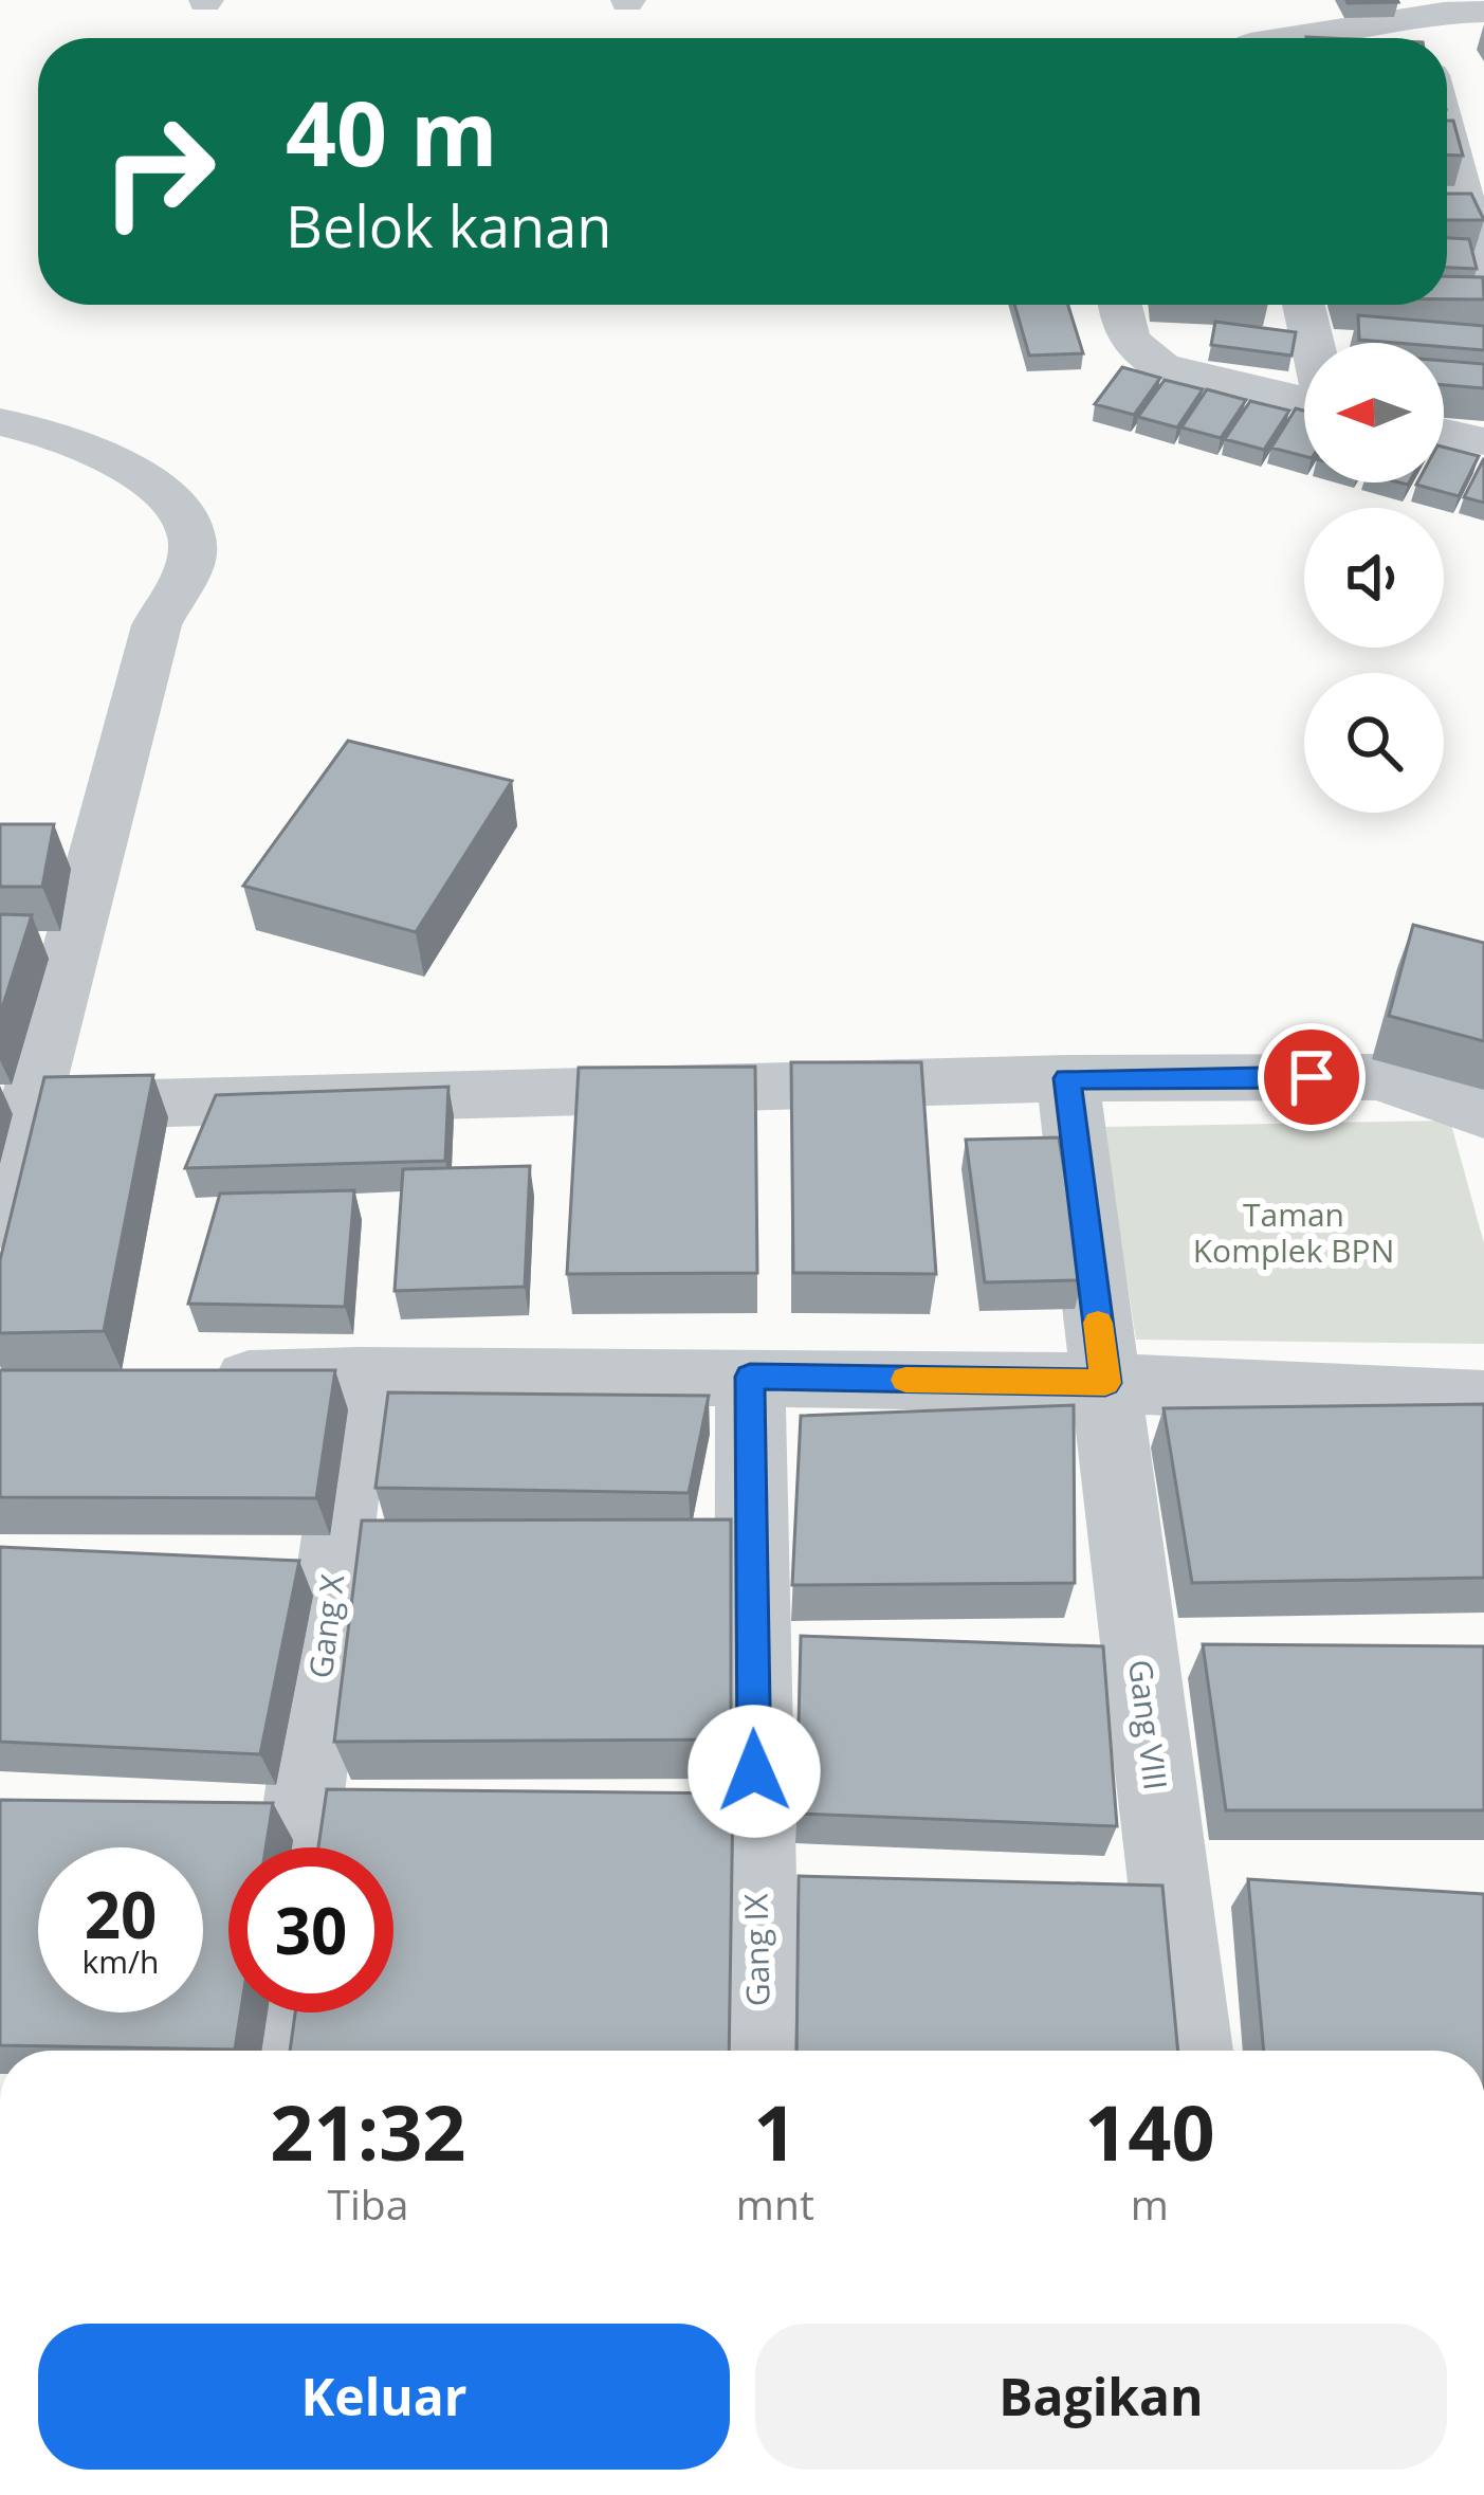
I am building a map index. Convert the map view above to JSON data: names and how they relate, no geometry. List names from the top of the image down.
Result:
{
  "streets": {
    "street": ["Gang X", "Gang VIII", "Gang IX"]
  },
  "parks": ["Taman Komplek BPN"],
  "north": "left",
  "page": {
    "turn": ["40 m", "Belok kanan"],
    "speed": "20 km/h",
    "limit": "30",
    "eta": [
      "21:32",
      "Tiba",
      "1",
      "mnt",
      "140",
      "m"
    ],
    "buttons": ["Keluar", "Bagikan"]
  }
}
